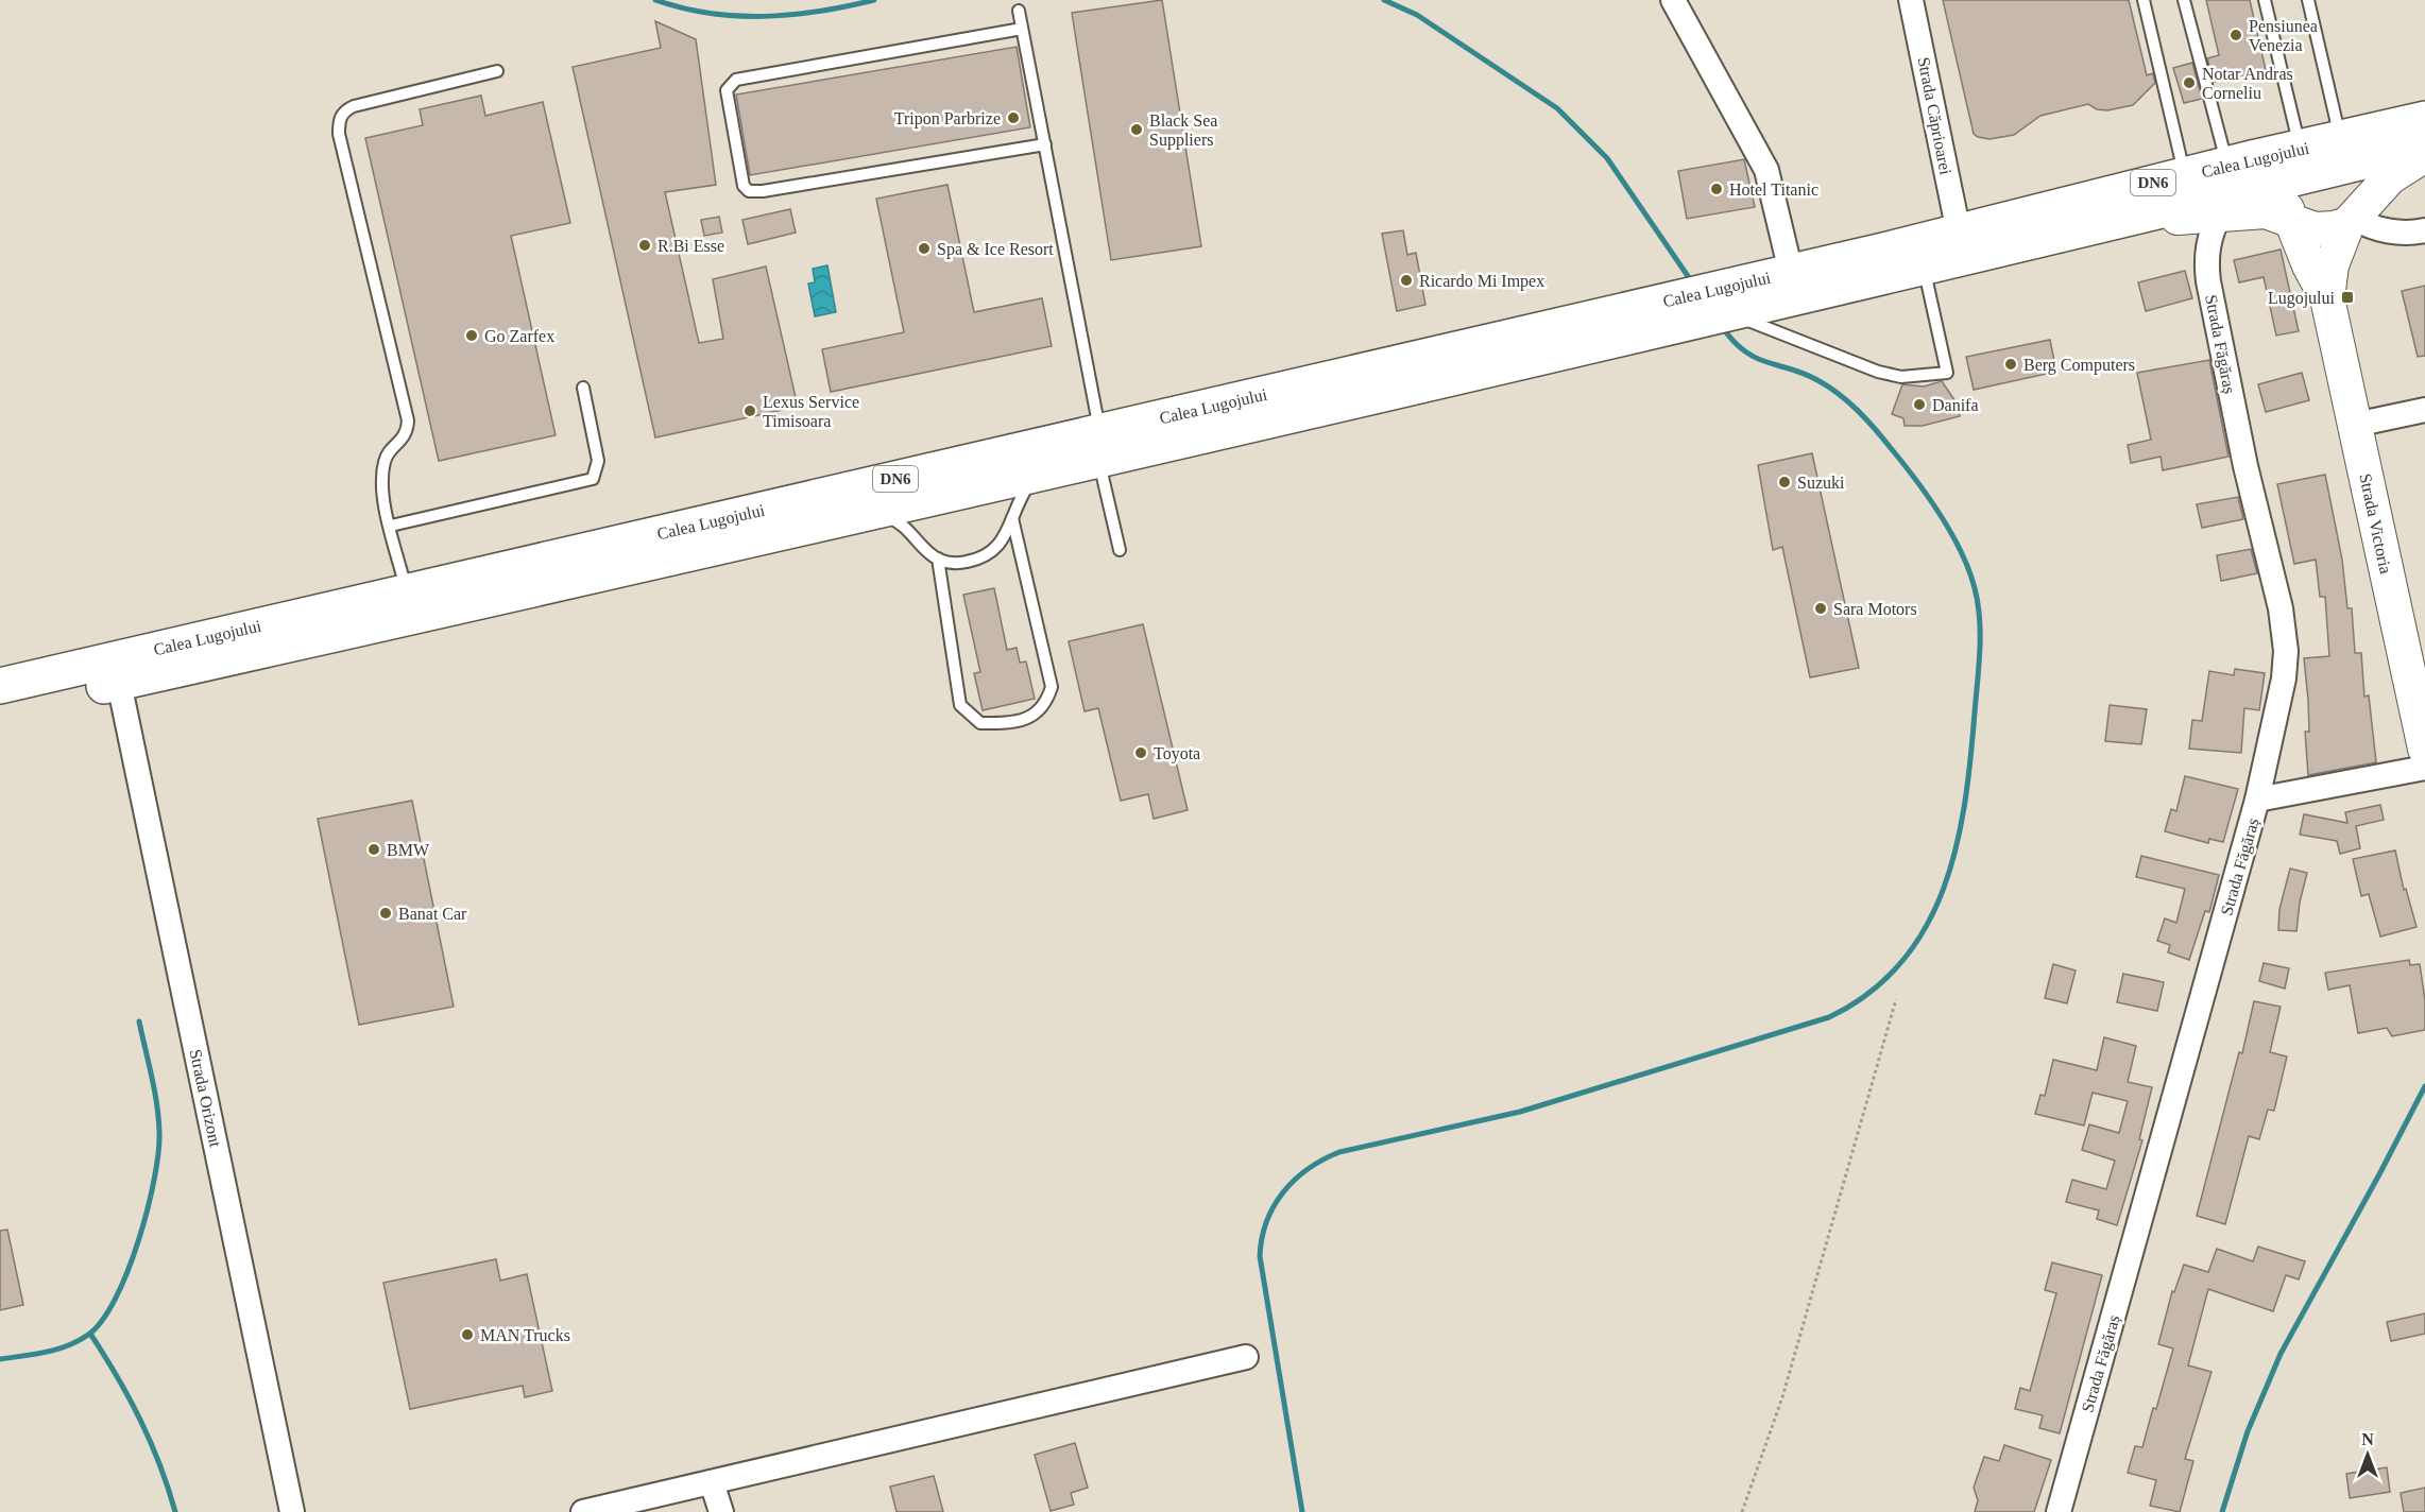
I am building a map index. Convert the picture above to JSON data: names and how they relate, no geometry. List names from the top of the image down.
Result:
{
  "streets": {
    "main road": ["Calea Lugojului", "DN6"],
    "street": [
      "Strada Căprioarei",
      "Strada Făgăraș",
      "Strada Victoria",
      "Strada Orizont"
    ]
  },
  "crossings": [
    ["Strada Căprioarei", "Calea Lugojului"],
    ["Calea Lugojului", "Strada Victoria"],
    ["Calea Lugojului", "Strada Orizont"]
  ],
  "places": {
    "other": [
      "Pensiunea Venezia",
      "Notar Andras Corneliu",
      "Tripon Parbrize",
      "Black Sea Suppliers",
      "Hotel Titanic",
      "R.Bi Esse",
      "Spa & Ice Resort",
      "Ricardo Mi Impex",
      "Go Zarfex",
      "Berg Computers",
      "Danifa",
      "Lexus Service Timisoara",
      "Suzuki",
      "Sara Motors",
      "Toyota",
      "BMW",
      "Banat Car",
      "MAN Trucks"
    ],
    "transit": ["Lugojului"]
  },
  "north": "top"
}
